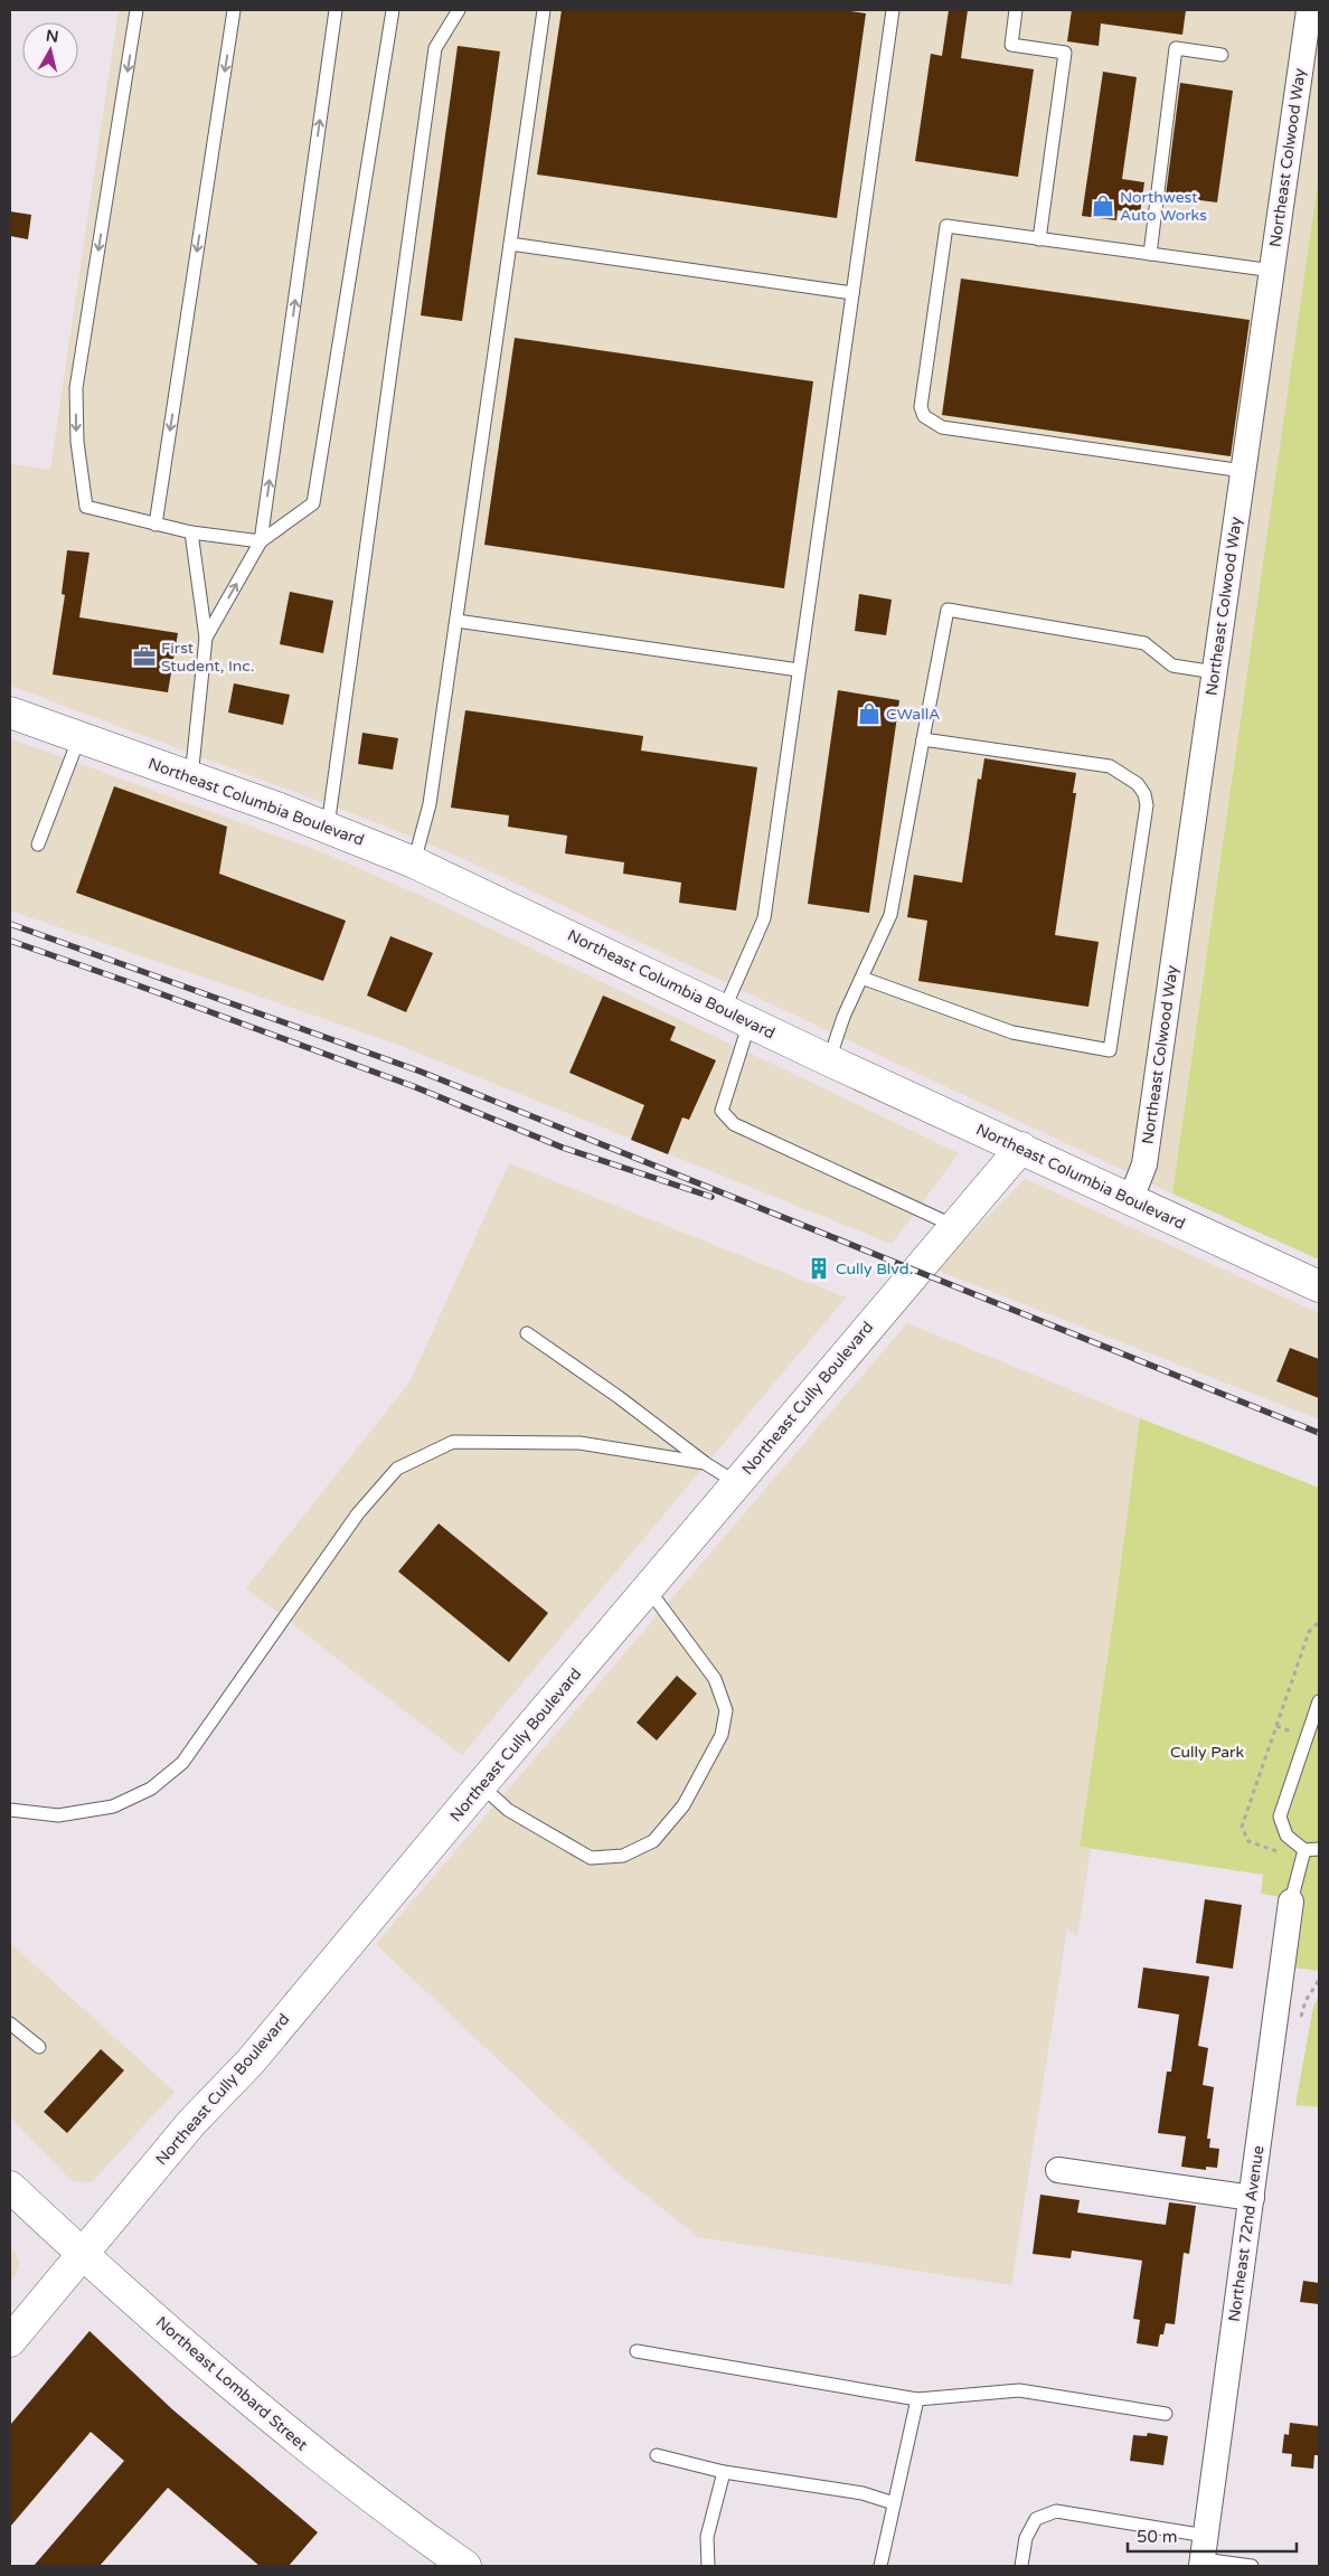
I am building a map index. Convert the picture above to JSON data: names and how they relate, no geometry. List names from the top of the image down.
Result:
{
  "streets": {
    "main road": ["Northeast Columbia Boulevard", "Northeast Cully Boulevard", "Northeast Lombard Street"],
    "street": ["Northeast Colwood Way", "Northeast 72nd Avenue"]
  },
  "crossings": [
    ["Northeast Colwood Way", "Northeast Columbia Boulevard"],
    ["Northeast Columbia Boulevard", "Northeast Cully Boulevard"],
    ["Northeast Cully Boulevard", "Northeast Lombard Street"]
  ],
  "parks": ["Cully Park"],
  "places": {
    "shop": ["Northwest Auto Works", "CWallA"],
    "office": ["First Student, Inc."],
    "building": ["Cully Blvd."]
  },
  "scale_bar": "50 m",
  "north": "top"
}
